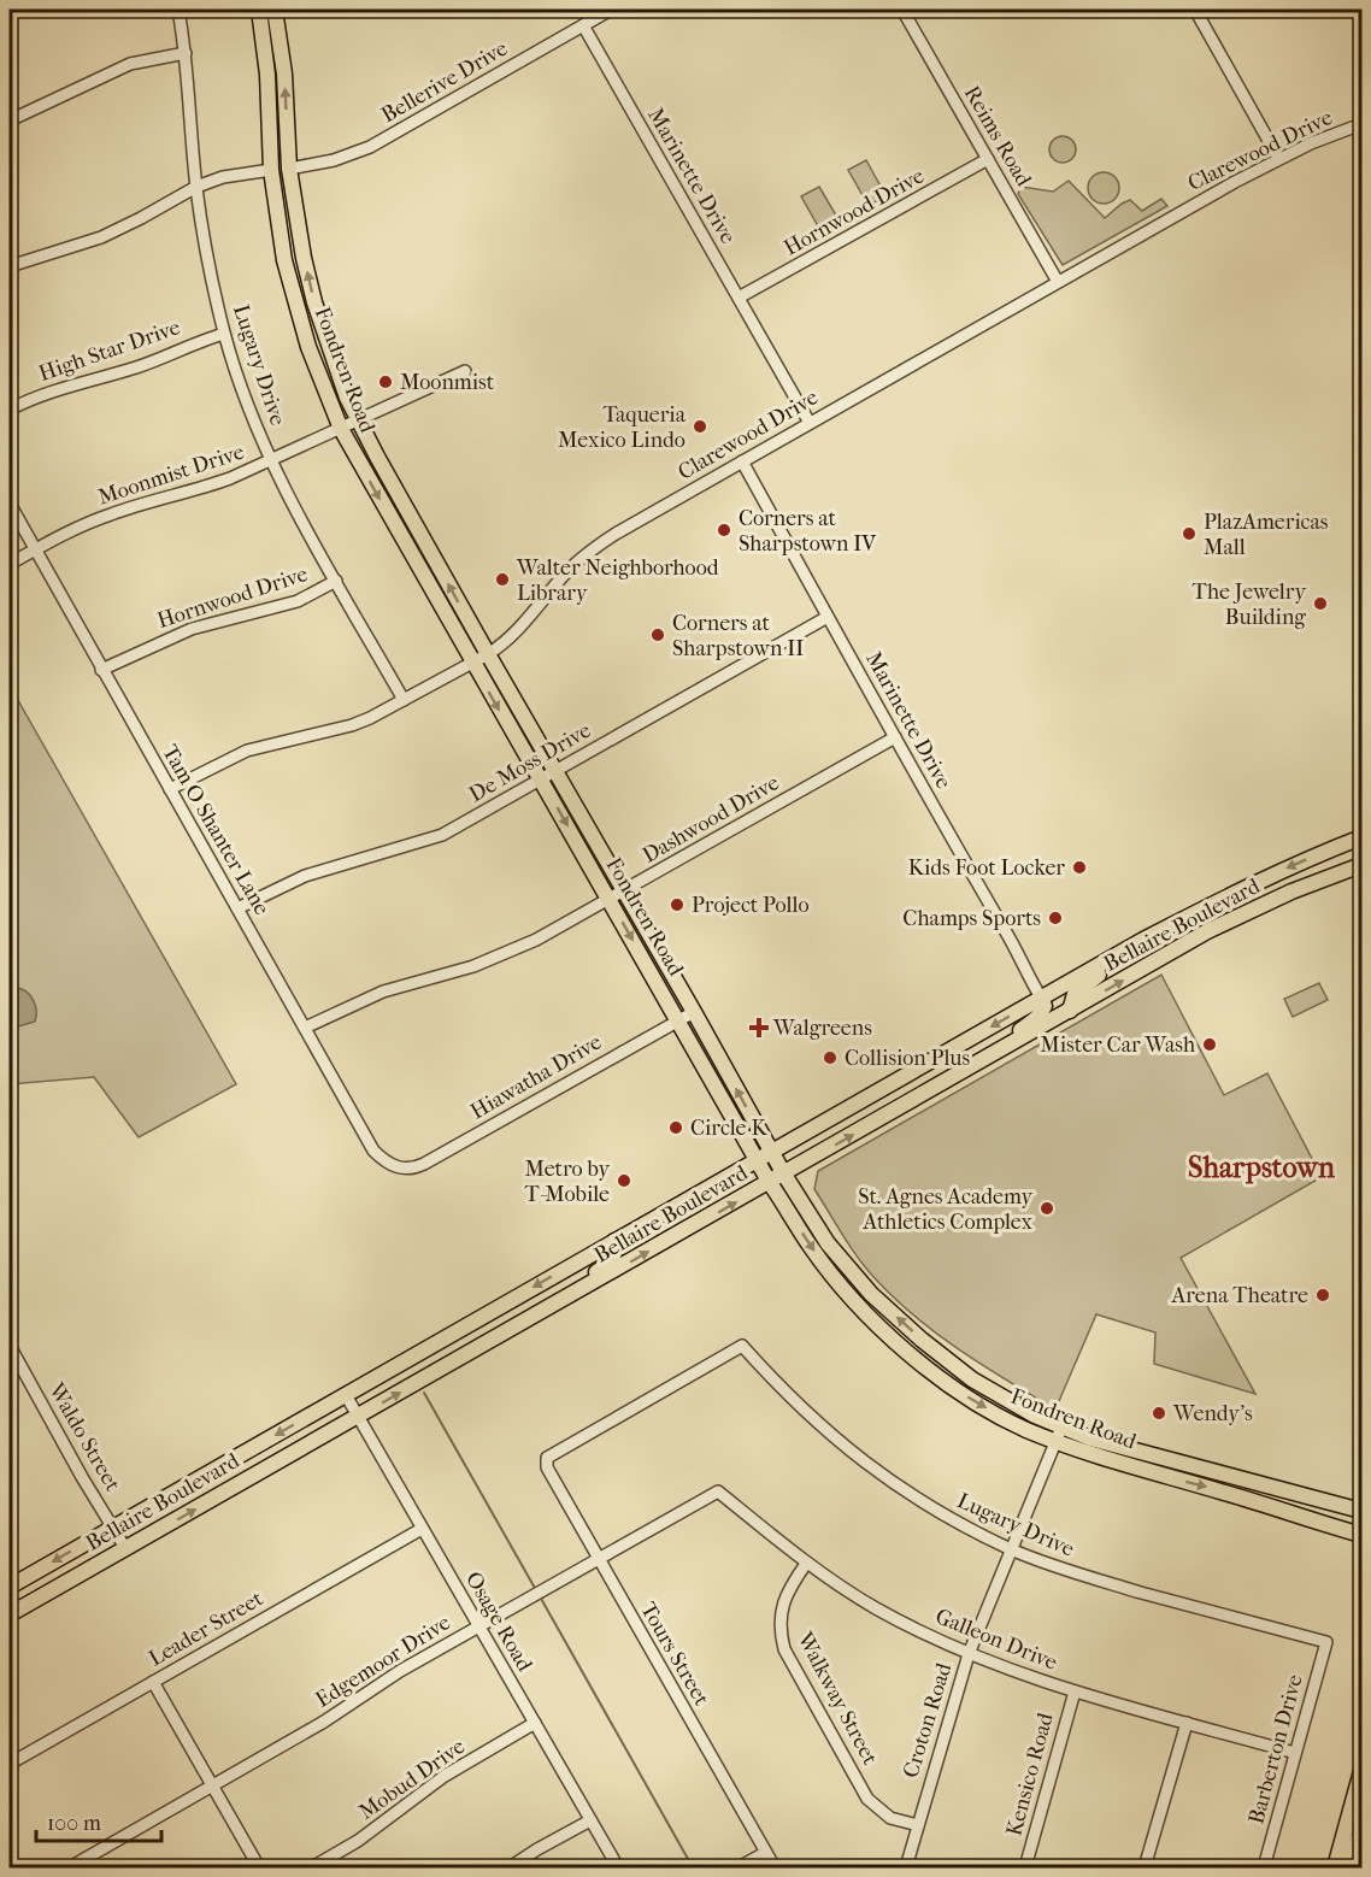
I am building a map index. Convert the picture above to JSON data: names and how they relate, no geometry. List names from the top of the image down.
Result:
{
  "streets": {
    "main road": ["Fondren Road", "Bellaire Boulevard"],
    "street": [
      "Bellerive Drive",
      "Reims Road",
      "Clarewood Drive",
      "Marinette Drive",
      "Hornwood Drive",
      "High Star Drive",
      "Lugary Drive",
      "Moonmist Drive",
      "De Moss Drive",
      "Dashwood Drive",
      "Tam O Shanter Lane",
      "Hiawatha Drive",
      "Waldo Street",
      "Osage Road",
      "Leader Street",
      "Galleon Drive",
      "Tours Street",
      "Edgemoor Drive",
      "Walkway Street",
      "Croton Road",
      "Barberton Drive",
      "Kensico Road",
      "Mobud Drive"
    ]
  },
  "crossings": [
    ["Bellerive Drive", "Marinette Drive"],
    ["Bellerive Drive", "Fondren Road"],
    ["Reims Road", "Clarewood Drive"],
    ["Reims Road", "Hornwood Drive"],
    ["Clarewood Drive", "Marinette Drive"],
    ["Clarewood Drive", "Lugary Drive"],
    ["Clarewood Drive", "Fondren Road"],
    ["Clarewood Drive", "Tam O Shanter Lane"],
    ["Marinette Drive", "Hornwood Drive"],
    ["Marinette Drive", "De Moss Drive"],
    ["Marinette Drive", "Dashwood Drive"],
    ["Marinette Drive", "Bellaire Boulevard"],
    ["Hornwood Drive", "Lugary Drive"],
    ["Hornwood Drive", "Tam O Shanter Lane"],
    ["High Star Drive", "Lugary Drive"],
    ["Lugary Drive", "Moonmist Drive"],
    ["Lugary Drive", "Tours Street"],
    ["Lugary Drive", "Croton Road"],
    ["Lugary Drive", "Barberton Drive"],
    ["Fondren Road", "Moonmist Drive"],
    ["Fondren Road", "De Moss Drive"],
    ["Fondren Road", "Dashwood Drive"],
    ["Fondren Road", "Bellaire Boulevard"],
    ["Fondren Road", "Hiawatha Drive"],
    ["Fondren Road", "Croton Road"],
    ["Moonmist Drive", "Tam O Shanter Lane"],
    ["De Moss Drive", "Tam O Shanter Lane"],
    ["Dashwood Drive", "Tam O Shanter Lane"],
    ["Tam O Shanter Lane", "Hiawatha Drive"],
    ["Bellaire Boulevard", "Waldo Street"],
    ["Bellaire Boulevard", "Osage Road"],
    ["Osage Road", "Leader Street"],
    ["Osage Road", "Edgemoor Drive"],
    ["Osage Road", "Mobud Drive"],
    ["Galleon Drive", "Edgemoor Drive"],
    ["Galleon Drive", "Walkway Street"],
    ["Galleon Drive", "Croton Road"],
    ["Galleon Drive", "Barberton Drive"],
    ["Galleon Drive", "Kensico Road"],
    ["Tours Street", "Edgemoor Drive"],
    ["Walkway Street", "Croton Road"]
  ],
  "districts": ["Sharpstown"],
  "places": {
    "other": [
      "Moonmist",
      "Taqueria Mexico Lindo",
      "Corners at Sharpstown IV",
      "PlazAmericas Mall",
      "Walter Neighborhood Library",
      "The Jewelry Building",
      "Corners at Sharpstown II",
      "Kids Foot Locker",
      "Project Pollo",
      "Champs Sports",
      "Mister Car Wash",
      "Collision Plus",
      "Circle K",
      "Metro by T-Mobile",
      "St. Agnes Academy Athletics Complex",
      "Arena Theatre",
      "Wendy's"
    ],
    "health": ["Walgreens"]
  },
  "scale_bar": "100 m"
}
